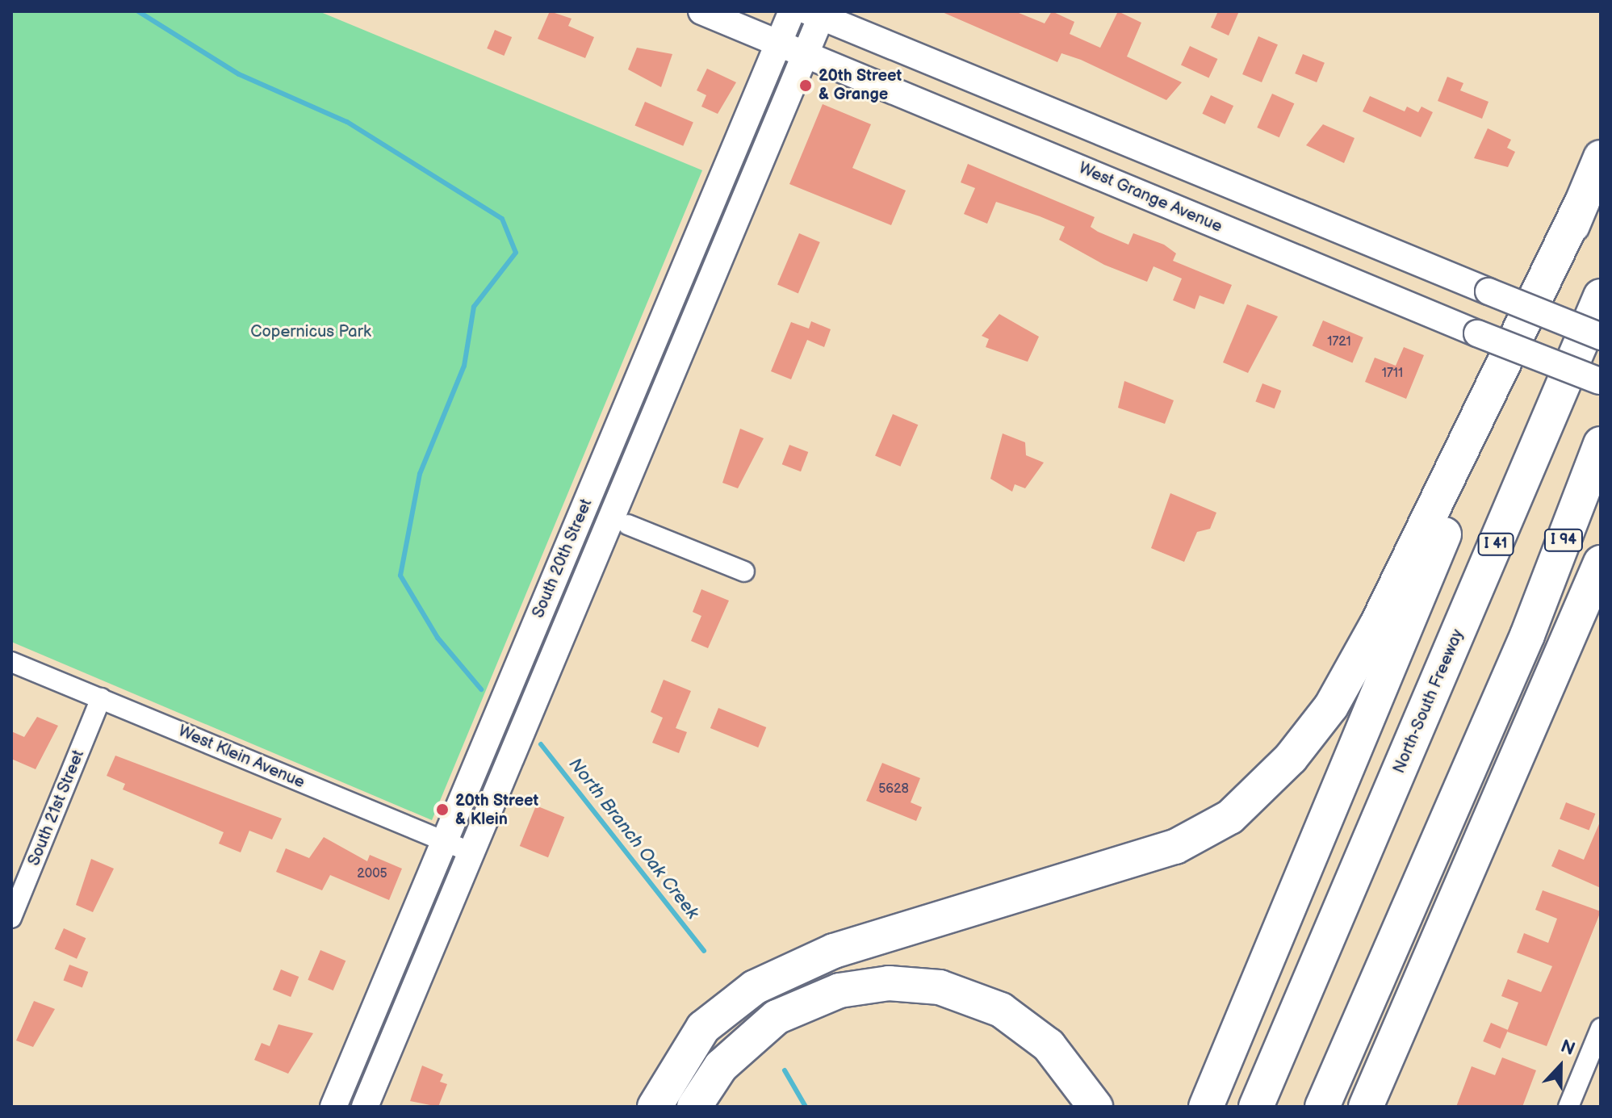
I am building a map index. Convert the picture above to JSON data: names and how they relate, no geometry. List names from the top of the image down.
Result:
{
  "streets": {
    "highway": ["I 94", "I 41", "North-South Freeway"],
    "street": [
      "West Grange Avenue",
      "South 20th Street",
      "West Klein Avenue",
      "South 21st Street"
    ]
  },
  "crossings": [
    ["West Grange Avenue", "South 20th Street"],
    ["South 20th Street", "West Klein Avenue"],
    ["West Klein Avenue", "South 21st Street"]
  ],
  "water": ["North Branch Oak Creek"],
  "parks": ["Copernicus Park"],
  "places": ["20th Street & Grange", "20th Street & Klein"],
  "house_numbers": [
    "1721",
    "1711",
    "5628",
    "2005"
  ],
  "north": "top"
}
